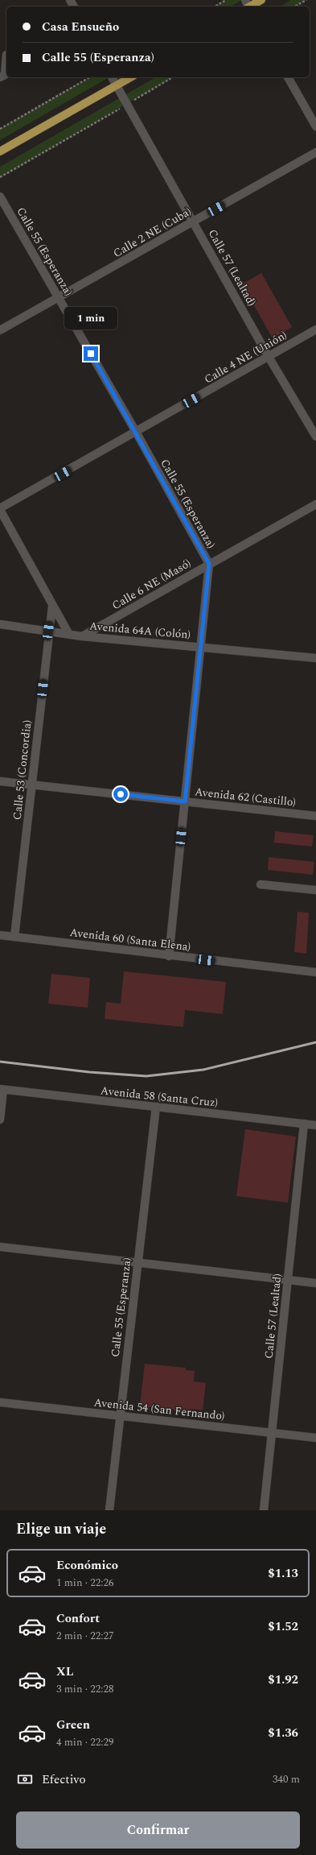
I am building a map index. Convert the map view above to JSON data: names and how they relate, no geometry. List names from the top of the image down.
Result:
{
  "streets": {
    "street": [
      "Calle 2 NE (Cuba)",
      "Calle 55 (Esperanza)",
      "Calle 57 (Lealtad)",
      "Calle 4 NE (Unión)",
      "Calle 6 NE (Masó)",
      "Avenida 64A (Colón)",
      "Calle 53 (Concordia)",
      "Avenida 62 (Castillo)",
      "Avenida 60 (Santa Elena)",
      "Avenida 58 (Santa Cruz)",
      "Avenida 54 (San Fernando)"
    ]
  },
  "crossings": [
    ["Calle 2 NE (Cuba)", "Calle 55 (Esperanza)"],
    ["Calle 2 NE (Cuba)", "Calle 57 (Lealtad)"],
    ["Calle 55 (Esperanza)", "Calle 4 NE (Unión)"],
    ["Calle 55 (Esperanza)", "Calle 6 NE (Masó)"],
    ["Calle 55 (Esperanza)", "Avenida 64A (Colón)"],
    ["Calle 55 (Esperanza)", "Avenida 62 (Castillo)"],
    ["Calle 55 (Esperanza)", "Avenida 60 (Santa Elena)"],
    ["Calle 55 (Esperanza)", "Avenida 58 (Santa Cruz)"],
    ["Calle 55 (Esperanza)", "Avenida 54 (San Fernando)"],
    ["Calle 57 (Lealtad)", "Calle 4 NE (Unión)"],
    ["Calle 57 (Lealtad)", "Avenida 58 (Santa Cruz)"],
    ["Calle 57 (Lealtad)", "Avenida 54 (San Fernando)"],
    ["Calle 6 NE (Masó)", "Avenida 64A (Colón)"],
    ["Avenida 64A (Colón)", "Calle 53 (Concordia)"],
    ["Calle 53 (Concordia)", "Avenida 62 (Castillo)"],
    ["Calle 53 (Concordia)", "Avenida 60 (Santa Elena)"]
  ],
  "page": {
    "banner": ["Casa Ensueño", "Calle 55 (Esperanza)"],
    "bubble": "1 min",
    "heading": "Elige un viaje",
    "list": [
      {
        "name": "Económico",
        "note": "1 min · 22:26",
        "value": "$1.13"
      },
      {
        "name": "Confort",
        "note": "2 min · 22:27",
        "value": "$1.52"
      },
      {
        "name": "XL",
        "note": "3 min · 22:28",
        "value": "$1.92"
      },
      {
        "name": "Green",
        "note": "4 min · 22:29",
        "value": "$1.36"
      }
    ],
    "pay": ["Efectivo", "340 m"],
    "buttons": "Confirmar"
  }
}
